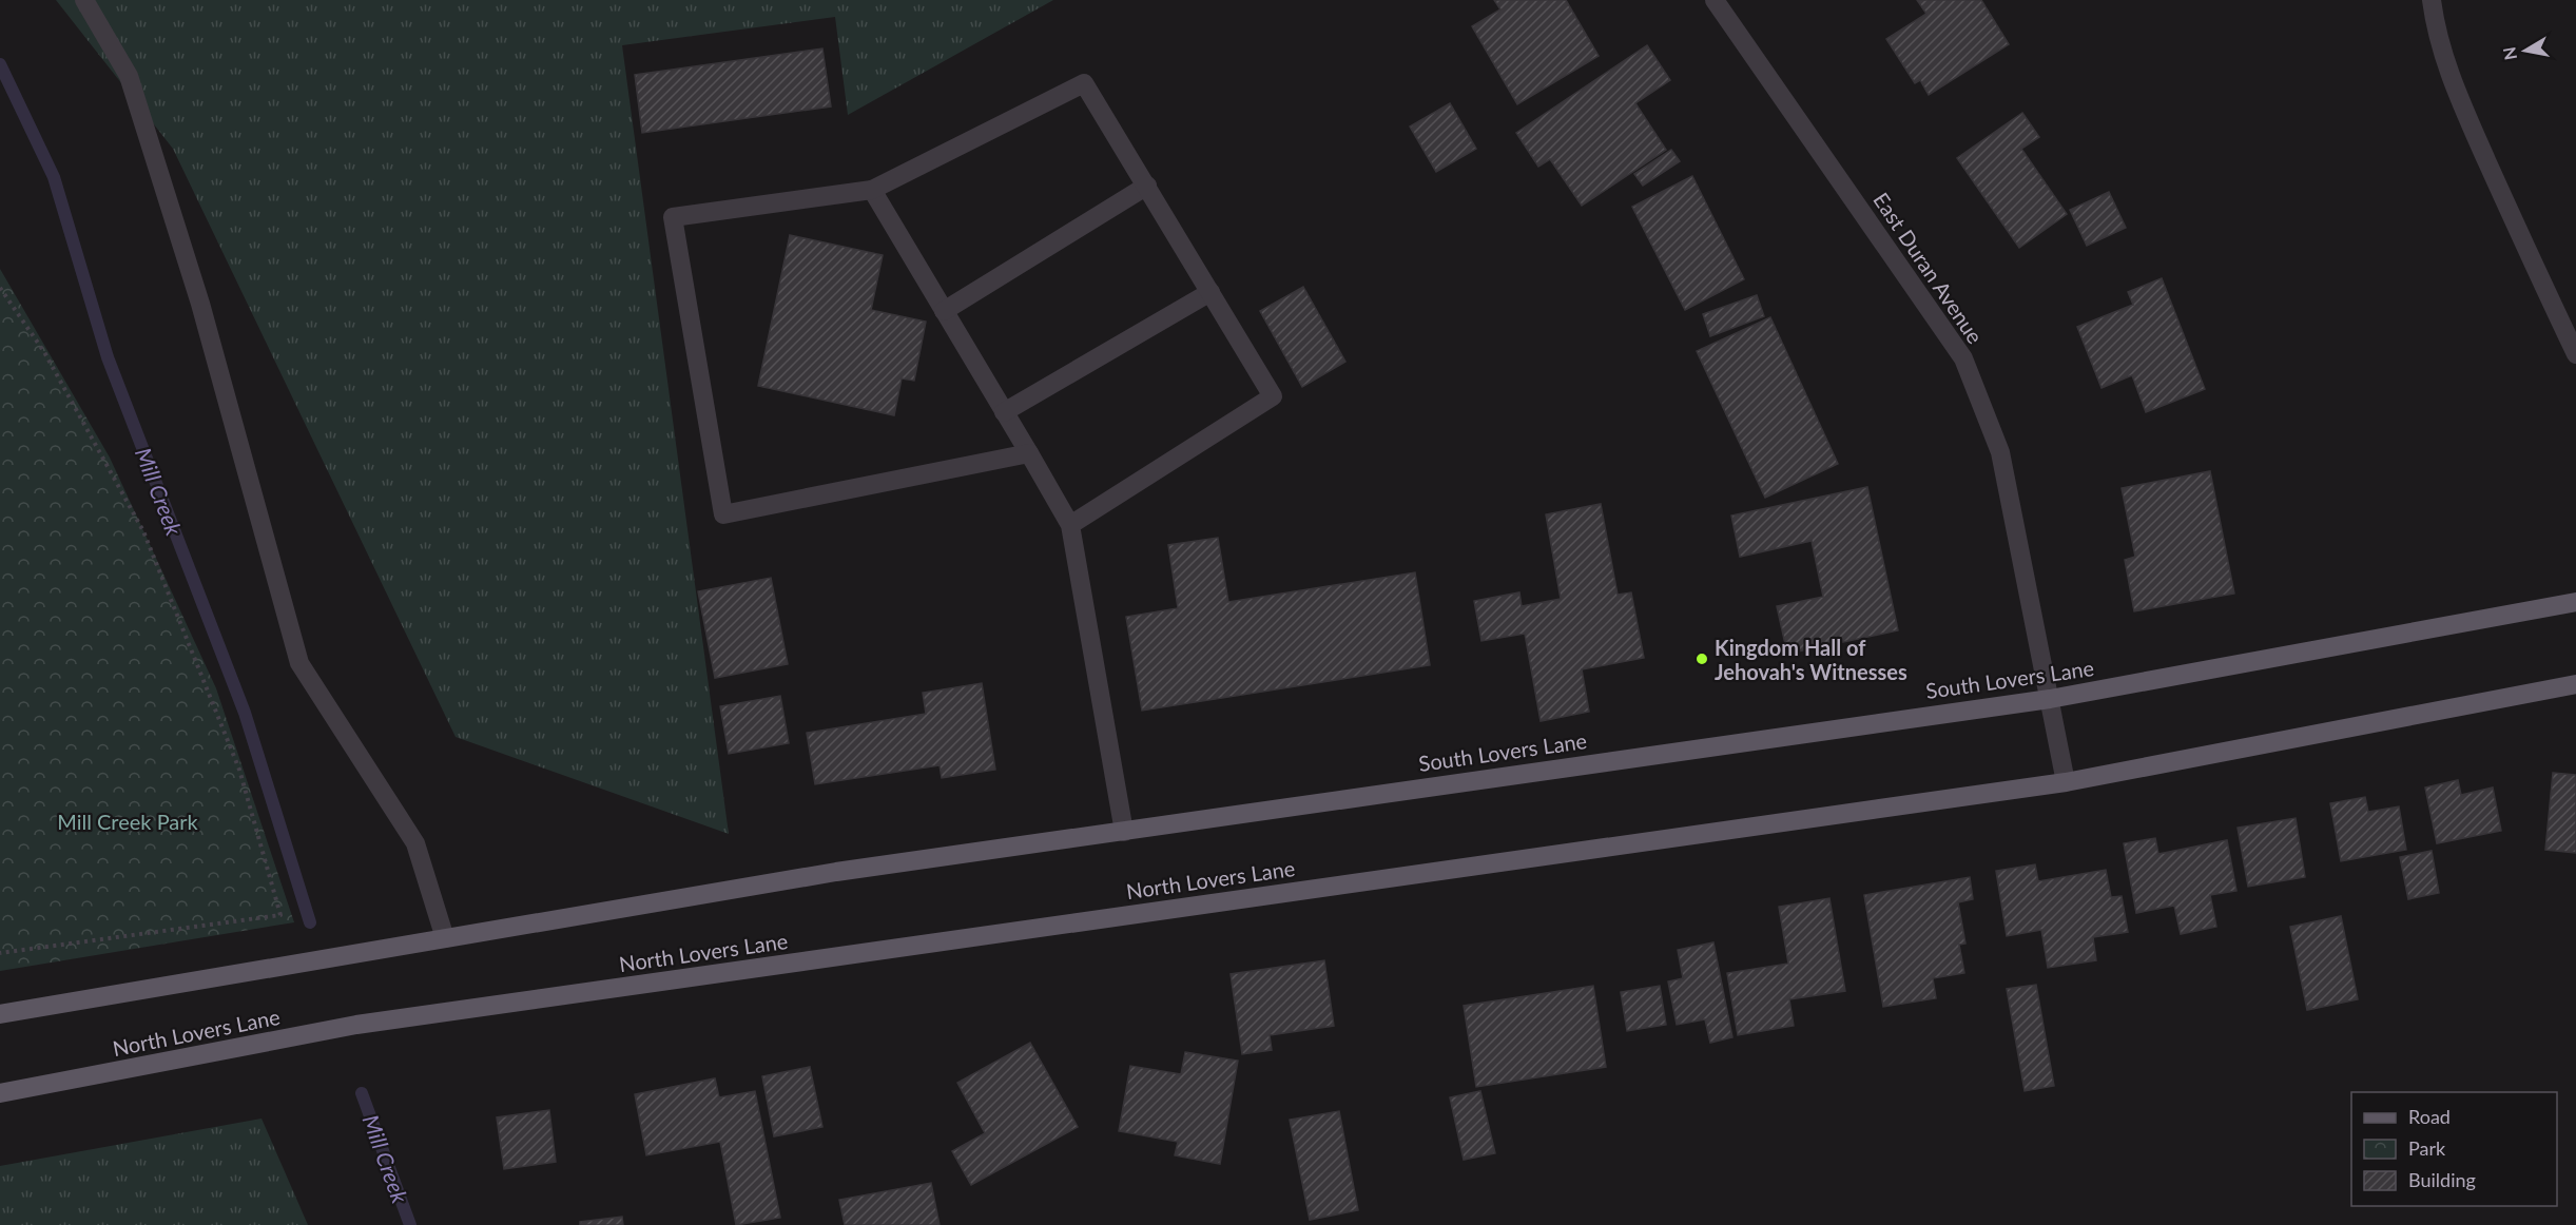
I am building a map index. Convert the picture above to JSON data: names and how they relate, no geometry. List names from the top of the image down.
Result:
{
  "streets": {
    "main road": ["South Lovers Lane", "North Lovers Lane"],
    "street": ["East Duran Avenue"]
  },
  "crossings": [
    ["East Duran Avenue", "South Lovers Lane"],
    ["East Duran Avenue", "North Lovers Lane"]
  ],
  "water": ["Mill Creek"],
  "parks": ["Mill Creek Park"],
  "places": ["Kingdom Hall of Jehovah's Witnesses"],
  "legend": ["Road", "Park", "Building"],
  "north": "left"
}
